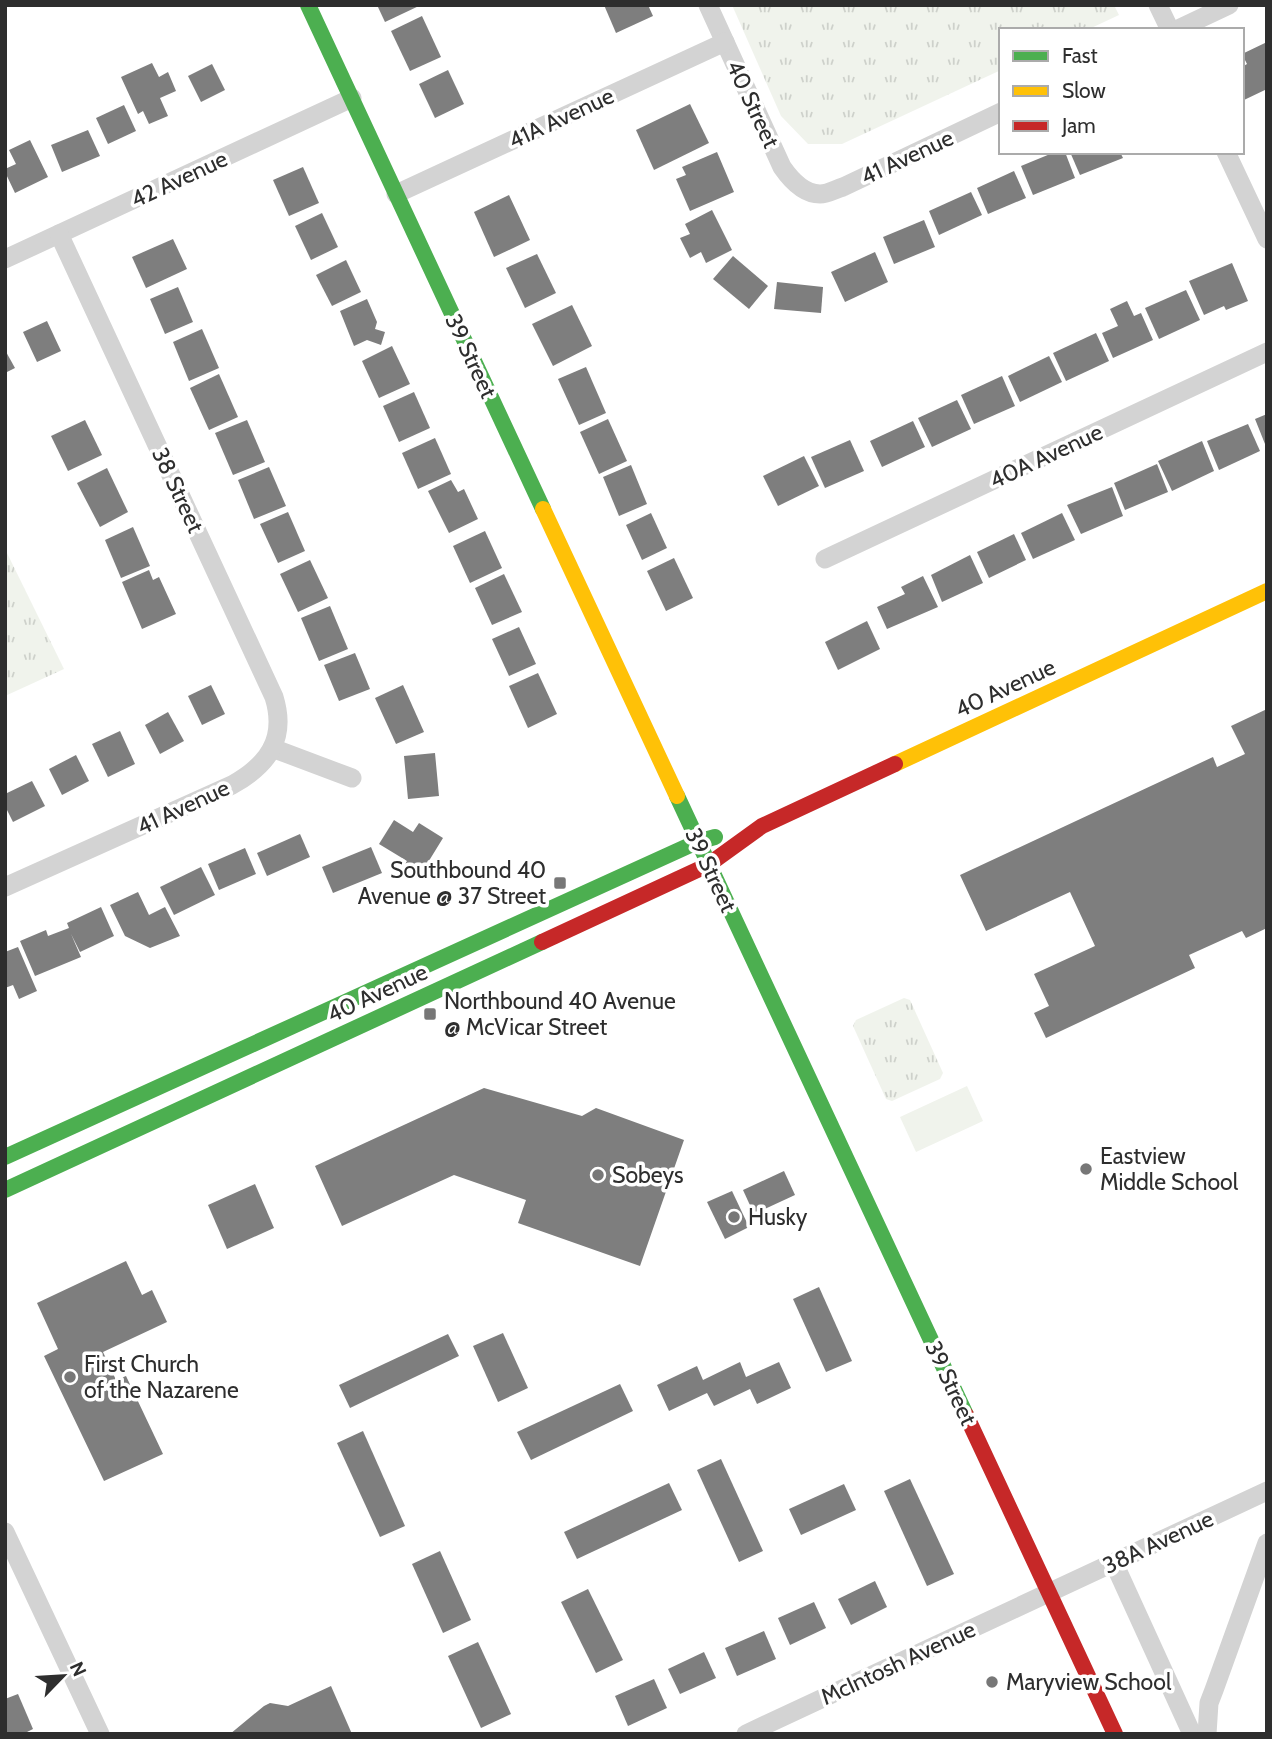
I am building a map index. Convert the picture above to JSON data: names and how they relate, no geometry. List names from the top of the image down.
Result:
{
  "streets": {
    "main road": ["39 Street", "40 Avenue"],
    "street": [
      "40 Street",
      "41A Avenue",
      "41 Avenue",
      "42 Avenue",
      "40A Avenue",
      "38 Street",
      "38A Avenue",
      "McIntosh Avenue"
    ]
  },
  "crossings": [
    ["40 Street", "41A Avenue"],
    ["40 Street", "41 Avenue"],
    ["41A Avenue", "39 Street"],
    ["41 Avenue", "38 Street"],
    ["42 Avenue", "39 Street"],
    ["42 Avenue", "38 Street"],
    ["39 Street", "40 Avenue"],
    ["39 Street", "38A Avenue"],
    ["39 Street", "McIntosh Avenue"],
    ["38A Avenue", "McIntosh Avenue"]
  ],
  "places": {
    "transit": ["Southbound 40 Avenue @ 37 Street", "Northbound 40 Avenue @ McVicar Street"],
    "other": [
      "Eastview Middle School",
      "Sobeys",
      "Husky",
      "First Church of the Nazarene",
      "Maryview School"
    ]
  },
  "legend": ["Fast", "Slow", "Jam"],
  "north": "top right"
}
